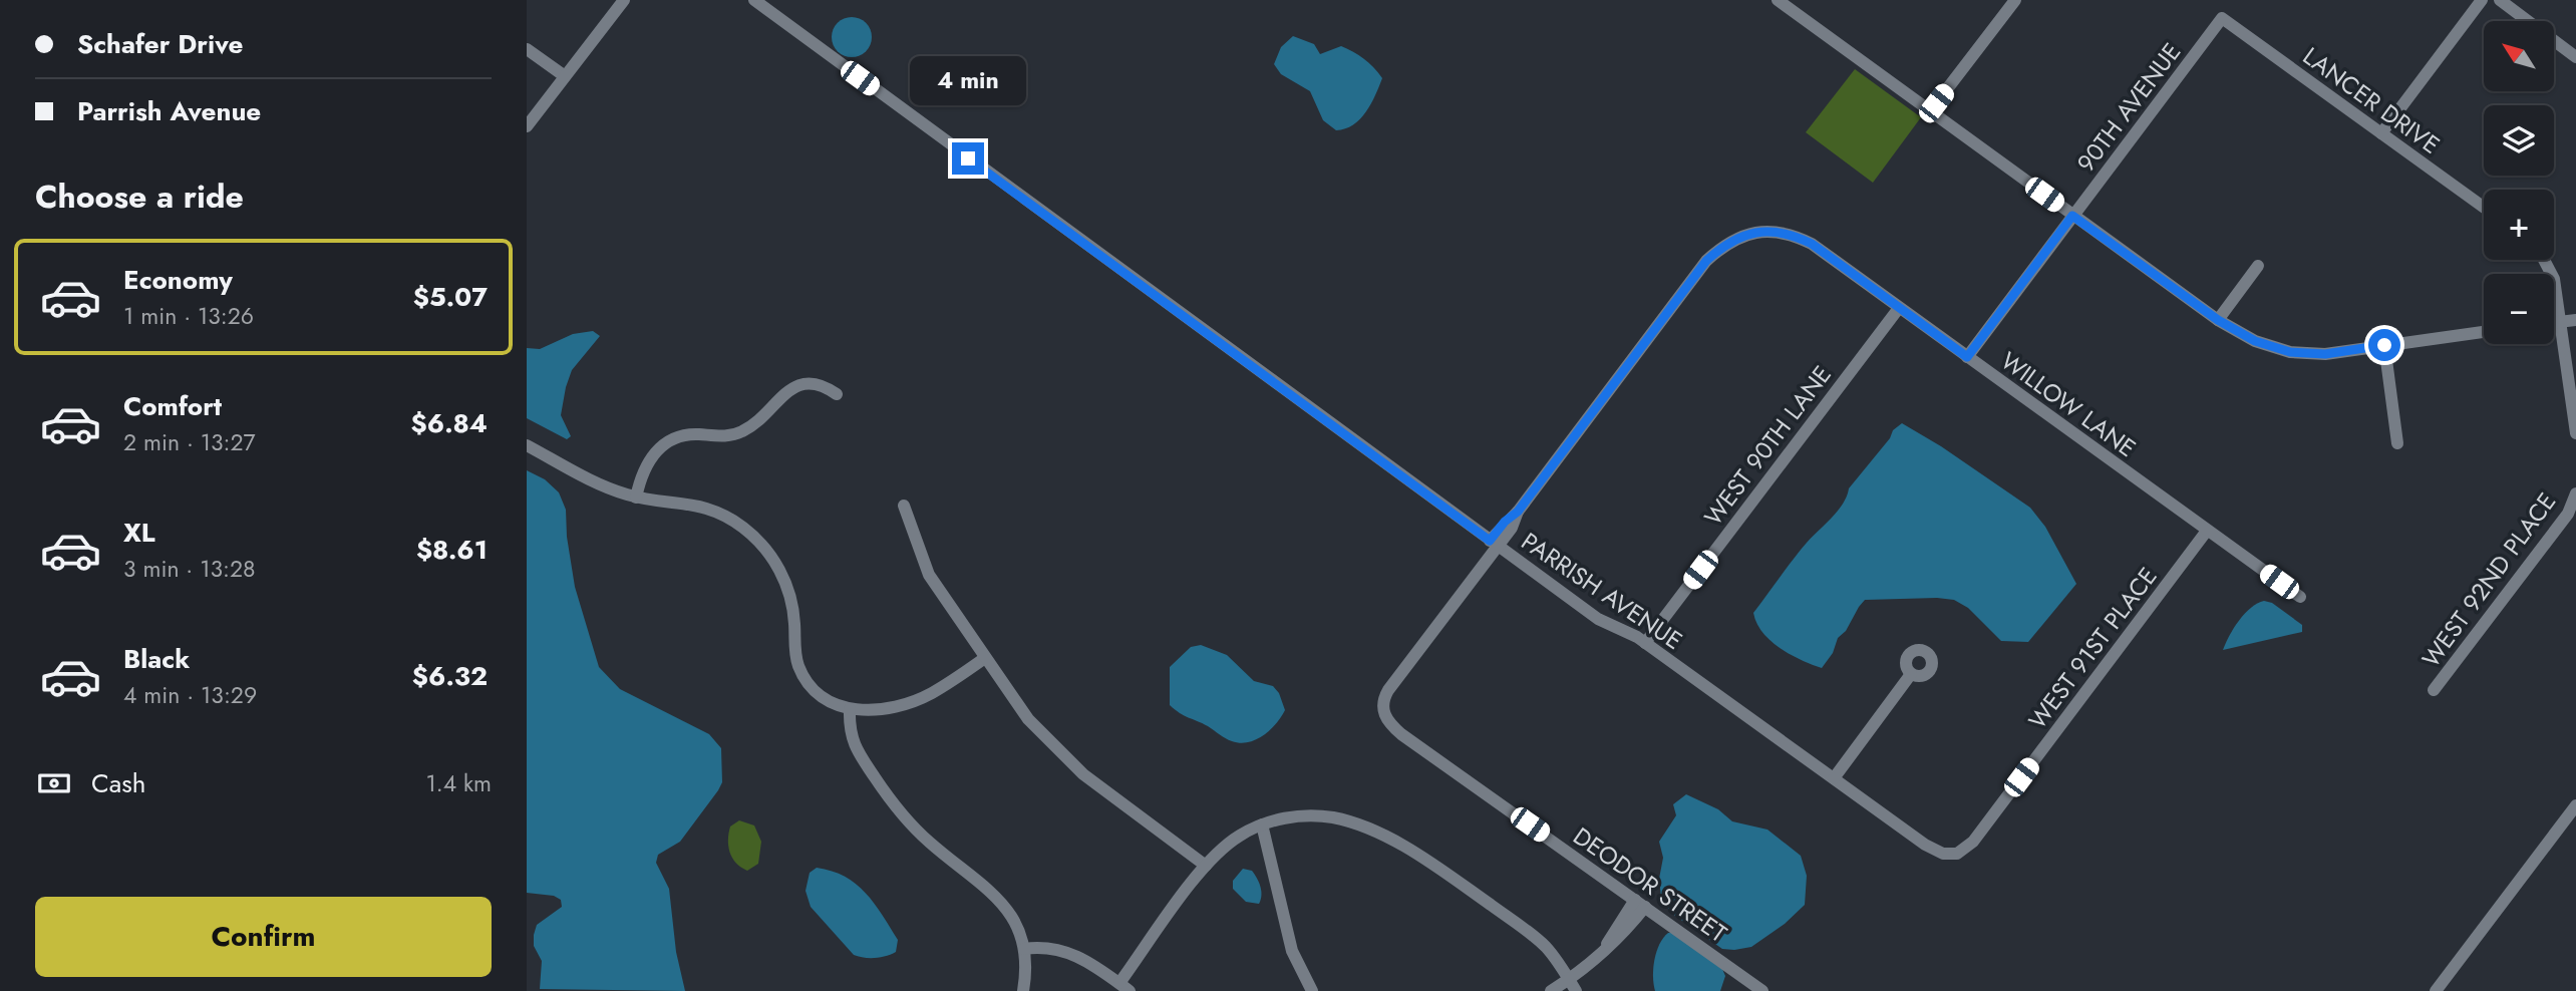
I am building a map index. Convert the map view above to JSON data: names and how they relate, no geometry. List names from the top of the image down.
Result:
{
  "streets": {
    "street": [
      "LANCER DRIVE",
      "90TH AVENUE",
      "WILLOW LANE",
      "WEST 90TH LANE",
      "WEST 92ND PLACE",
      "PARRISH AVENUE",
      "WEST 91ST PLACE",
      "DEODOR STREET"
    ]
  },
  "crossings": [
    ["LANCER DRIVE", "90TH AVENUE"],
    ["90TH AVENUE", "WILLOW LANE"],
    ["WILLOW LANE", "WEST 90TH LANE"],
    ["WILLOW LANE", "PARRISH AVENUE"],
    ["WILLOW LANE", "WEST 91ST PLACE"],
    ["WILLOW LANE", "DEODOR STREET"],
    ["WEST 90TH LANE", "PARRISH AVENUE"],
    ["PARRISH AVENUE", "WEST 91ST PLACE"],
    ["PARRISH AVENUE", "DEODOR STREET"]
  ],
  "north": "top left",
  "page": {
    "banner": ["Schafer Drive", "Parrish Avenue"],
    "map_buttons": ["+", "−"],
    "bubble": "4 min",
    "heading": "Choose a ride",
    "list": [
      {
        "name": "Economy",
        "note": "1 min · 13:26",
        "value": "$5.07"
      },
      {
        "name": "Comfort",
        "note": "2 min · 13:27",
        "value": "$6.84"
      },
      {
        "name": "XL",
        "note": "3 min · 13:28",
        "value": "$8.61"
      },
      {
        "name": "Black",
        "note": "4 min · 13:29",
        "value": "$6.32"
      }
    ],
    "pay": ["Cash", "1.4 km"],
    "buttons": "Confirm"
  }
}
